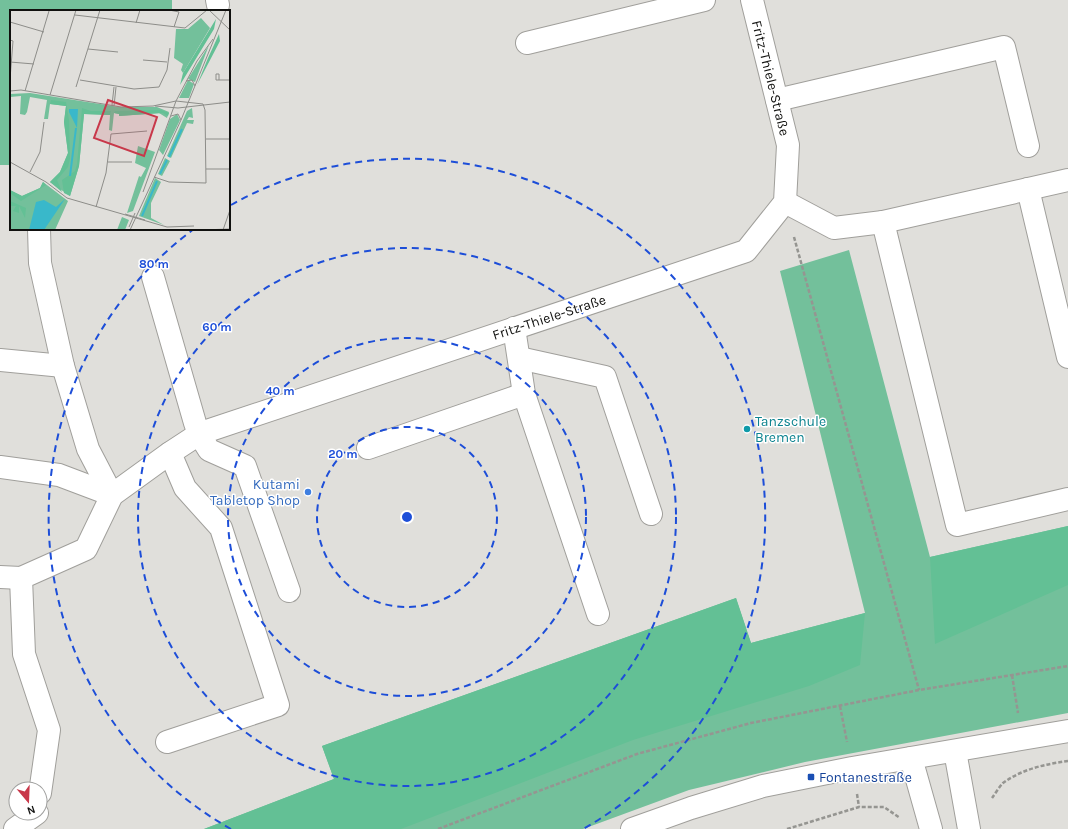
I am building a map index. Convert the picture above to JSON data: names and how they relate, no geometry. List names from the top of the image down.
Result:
{
  "streets": {
    "street": ["Fritz-Thiele-Straße"]
  },
  "places": {
    "other": ["Tanzschule Bremen", "Kutami Tabletop Shop"],
    "transit": ["Fontanestraße"]
  },
  "north": "bottom",
  "rings": [
    "80 m",
    "60 m",
    "40 m",
    "20 m"
  ]
}
